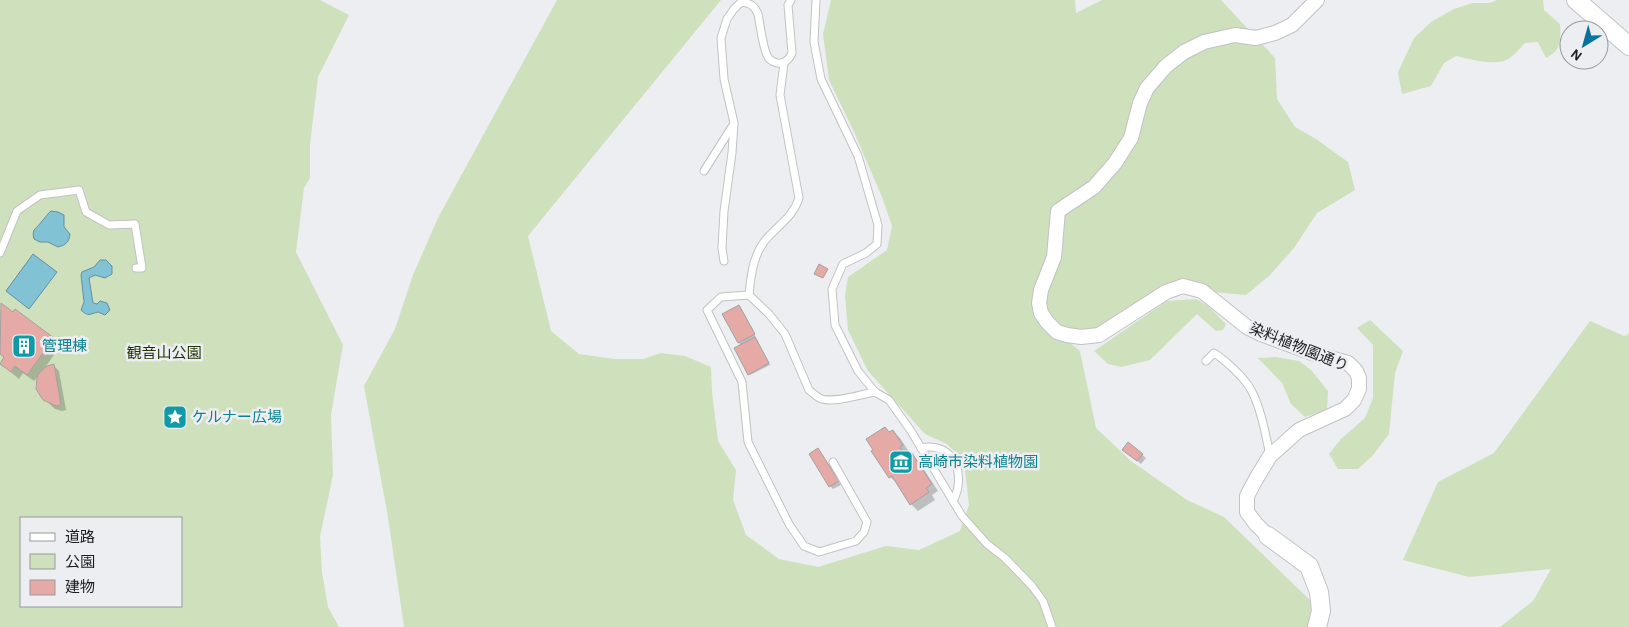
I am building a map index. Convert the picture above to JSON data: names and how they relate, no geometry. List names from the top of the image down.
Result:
{
  "streets": {
    "street": ["染料植物園通り"]
  },
  "parks": ["観音山公園"],
  "places": {
    "building": ["管理棟"],
    "place": ["ケルナー広場"],
    "museum": ["高崎市染料植物園"]
  },
  "legend": ["道路", "公園", "建物"],
  "north": "bottom left"
}
